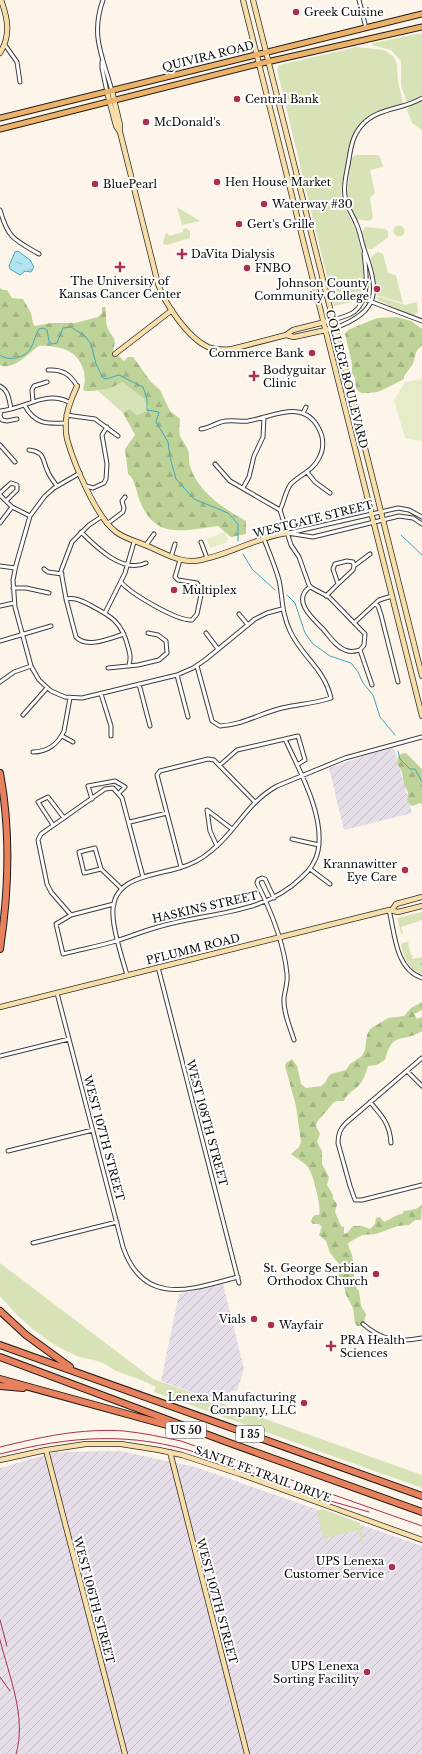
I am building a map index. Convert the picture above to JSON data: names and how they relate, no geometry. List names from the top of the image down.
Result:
{
  "streets": {
    "highway": ["US 50", "I 35"],
    "main road": [
      "QUIVIRA ROAD",
      "COLLEGE BOULEVARD",
      "WESTGATE STREET",
      "PFLUMM ROAD",
      "WEST 107TH STREET",
      "SANTE FE TRAIL DRIVE",
      "WEST 106TH STREET"
    ],
    "street": ["HASKINS STREET", "WEST 108TH STREET"]
  },
  "crossings": [
    ["QUIVIRA ROAD", "COLLEGE BOULEVARD"],
    ["COLLEGE BOULEVARD", "WESTGATE STREET"],
    ["PFLUMM ROAD", "WEST 108TH STREET"],
    ["PFLUMM ROAD", "WEST 107TH STREET"],
    ["WEST 108TH STREET", "WEST 107TH STREET"],
    ["WEST 107TH STREET", "SANTE FE TRAIL DRIVE"],
    ["US 50", "I 35"],
    ["SANTE FE TRAIL DRIVE", "WEST 106TH STREET"]
  ],
  "places": {
    "other": [
      "Greek Cuisine",
      "Central Bank",
      "McDonald's",
      "Hen House Market",
      "BluePearl",
      "Waterway #30",
      "Gert's Grille",
      "FNBO",
      "Johnson County Community College",
      "Commerce Bank",
      "Multiplex",
      "Krannawitter Eye Care",
      "St. George Serbian Orthodox Church",
      "Vials",
      "Wayfair",
      "Lenexa Manufacturing Company, LLC",
      "UPS Lenexa Customer Service",
      "UPS Lenexa Sorting Facility"
    ],
    "health": [
      "DaVita Dialysis",
      "The University of Kansas Cancer Center",
      "Bodyguitar Clinic",
      "PRA Health Sciences"
    ]
  }
}
